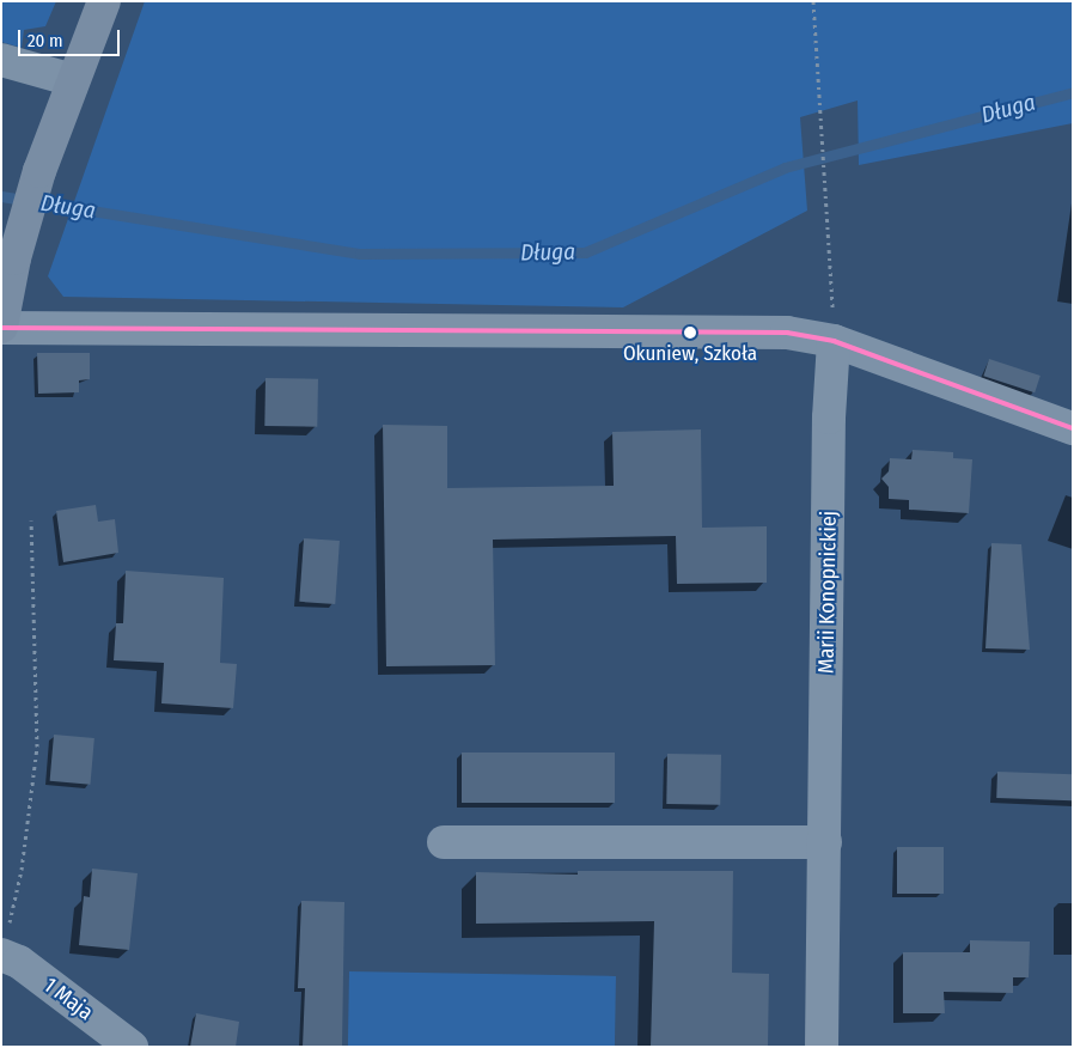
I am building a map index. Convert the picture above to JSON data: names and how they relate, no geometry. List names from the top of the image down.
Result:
{
  "streets": {
    "street": ["Marii Konopnickiej", "1 Maja"]
  },
  "water": ["Długa"],
  "places": ["Okuniew, Szkoła"],
  "scale_bar": "20 m"
}
